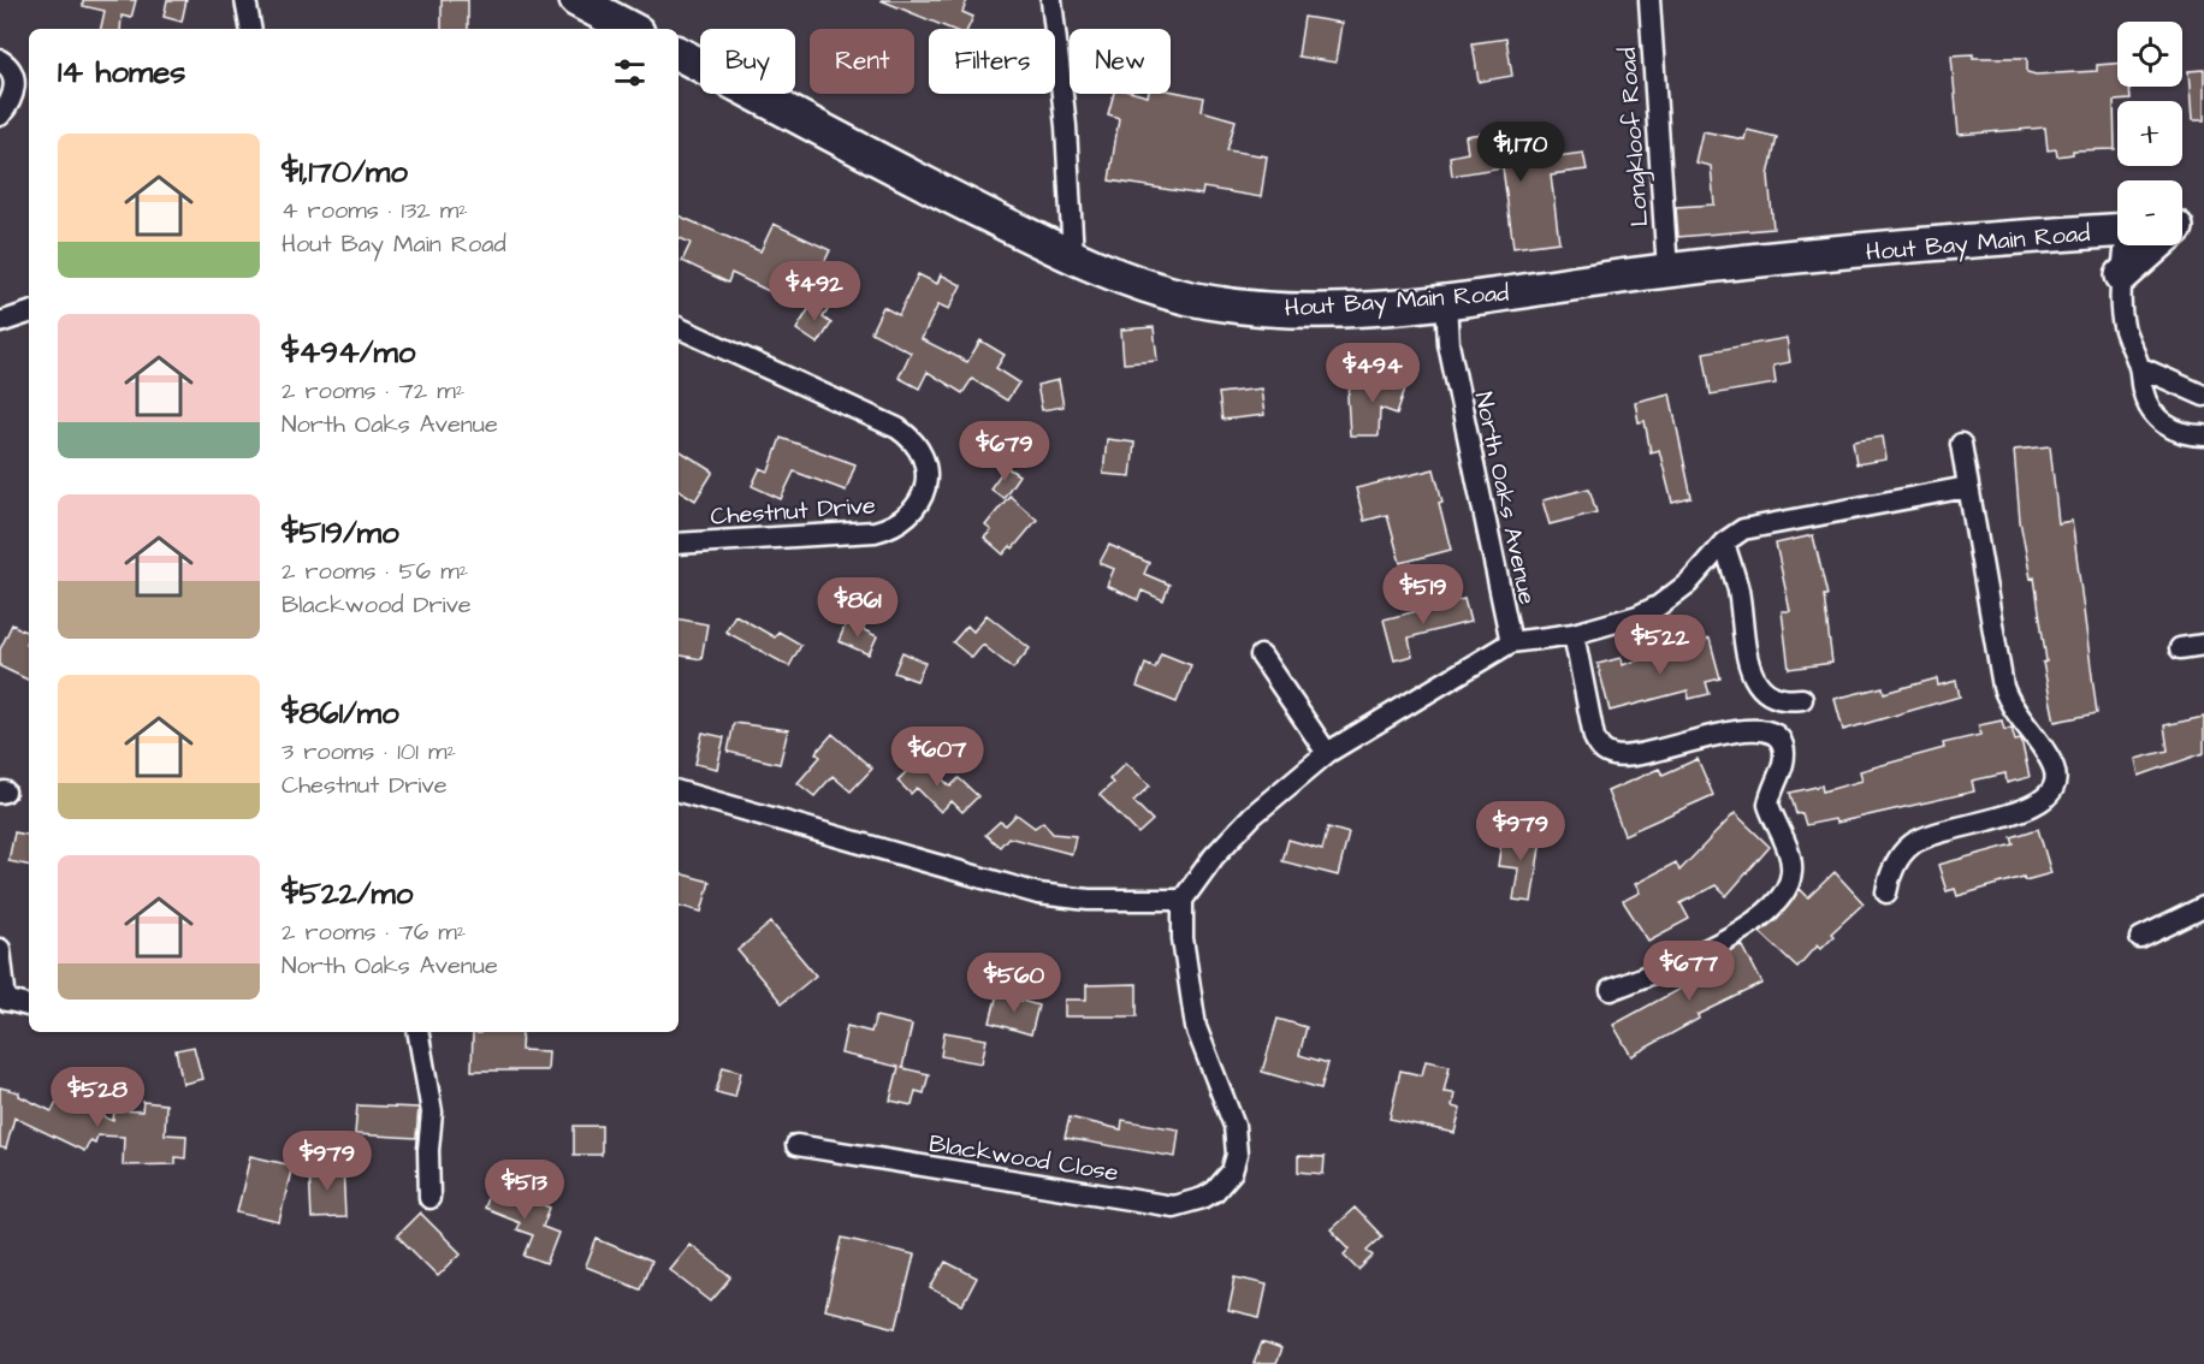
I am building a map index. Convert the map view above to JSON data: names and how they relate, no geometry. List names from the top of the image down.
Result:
{
  "streets": {
    "main road": ["Hout Bay Main Road"],
    "street": [
      "Longkloof Road",
      "North Oaks Avenue",
      "Chestnut Drive",
      "Blackwood Close"
    ]
  },
  "crossings": [
    ["Longkloof Road", "Hout Bay Main Road"],
    ["Hout Bay Main Road", "North Oaks Avenue"]
  ],
  "page": {
    "map_buttons": ["+", "−"],
    "chip": [
      "Buy",
      "Rent",
      "Filters",
      "New"
    ],
    "heading": "14 homes",
    "list": [
      {
        "name": "$1,170/mo",
        "note": "4 rooms · 132 m² · Hout Bay Main Road"
      },
      {
        "name": "$494/mo",
        "note": "2 rooms · 72 m² · North Oaks Avenue"
      },
      {
        "name": "$519/mo",
        "note": "2 rooms · 56 m² · Blackwood Drive"
      },
      {
        "name": "$861/mo",
        "note": "3 rooms · 101 m² · Chestnut Drive"
      },
      {
        "name": "$522/mo",
        "note": "2 rooms · 76 m² · North Oaks Avenue"
      }
    ],
    "price": [
      "$1,170",
      "$492",
      "$494",
      "$679",
      "$519",
      "$861",
      "$522",
      "$607",
      "$979",
      "$677",
      "$560",
      "$528",
      "$979",
      "$513"
    ]
  }
}
